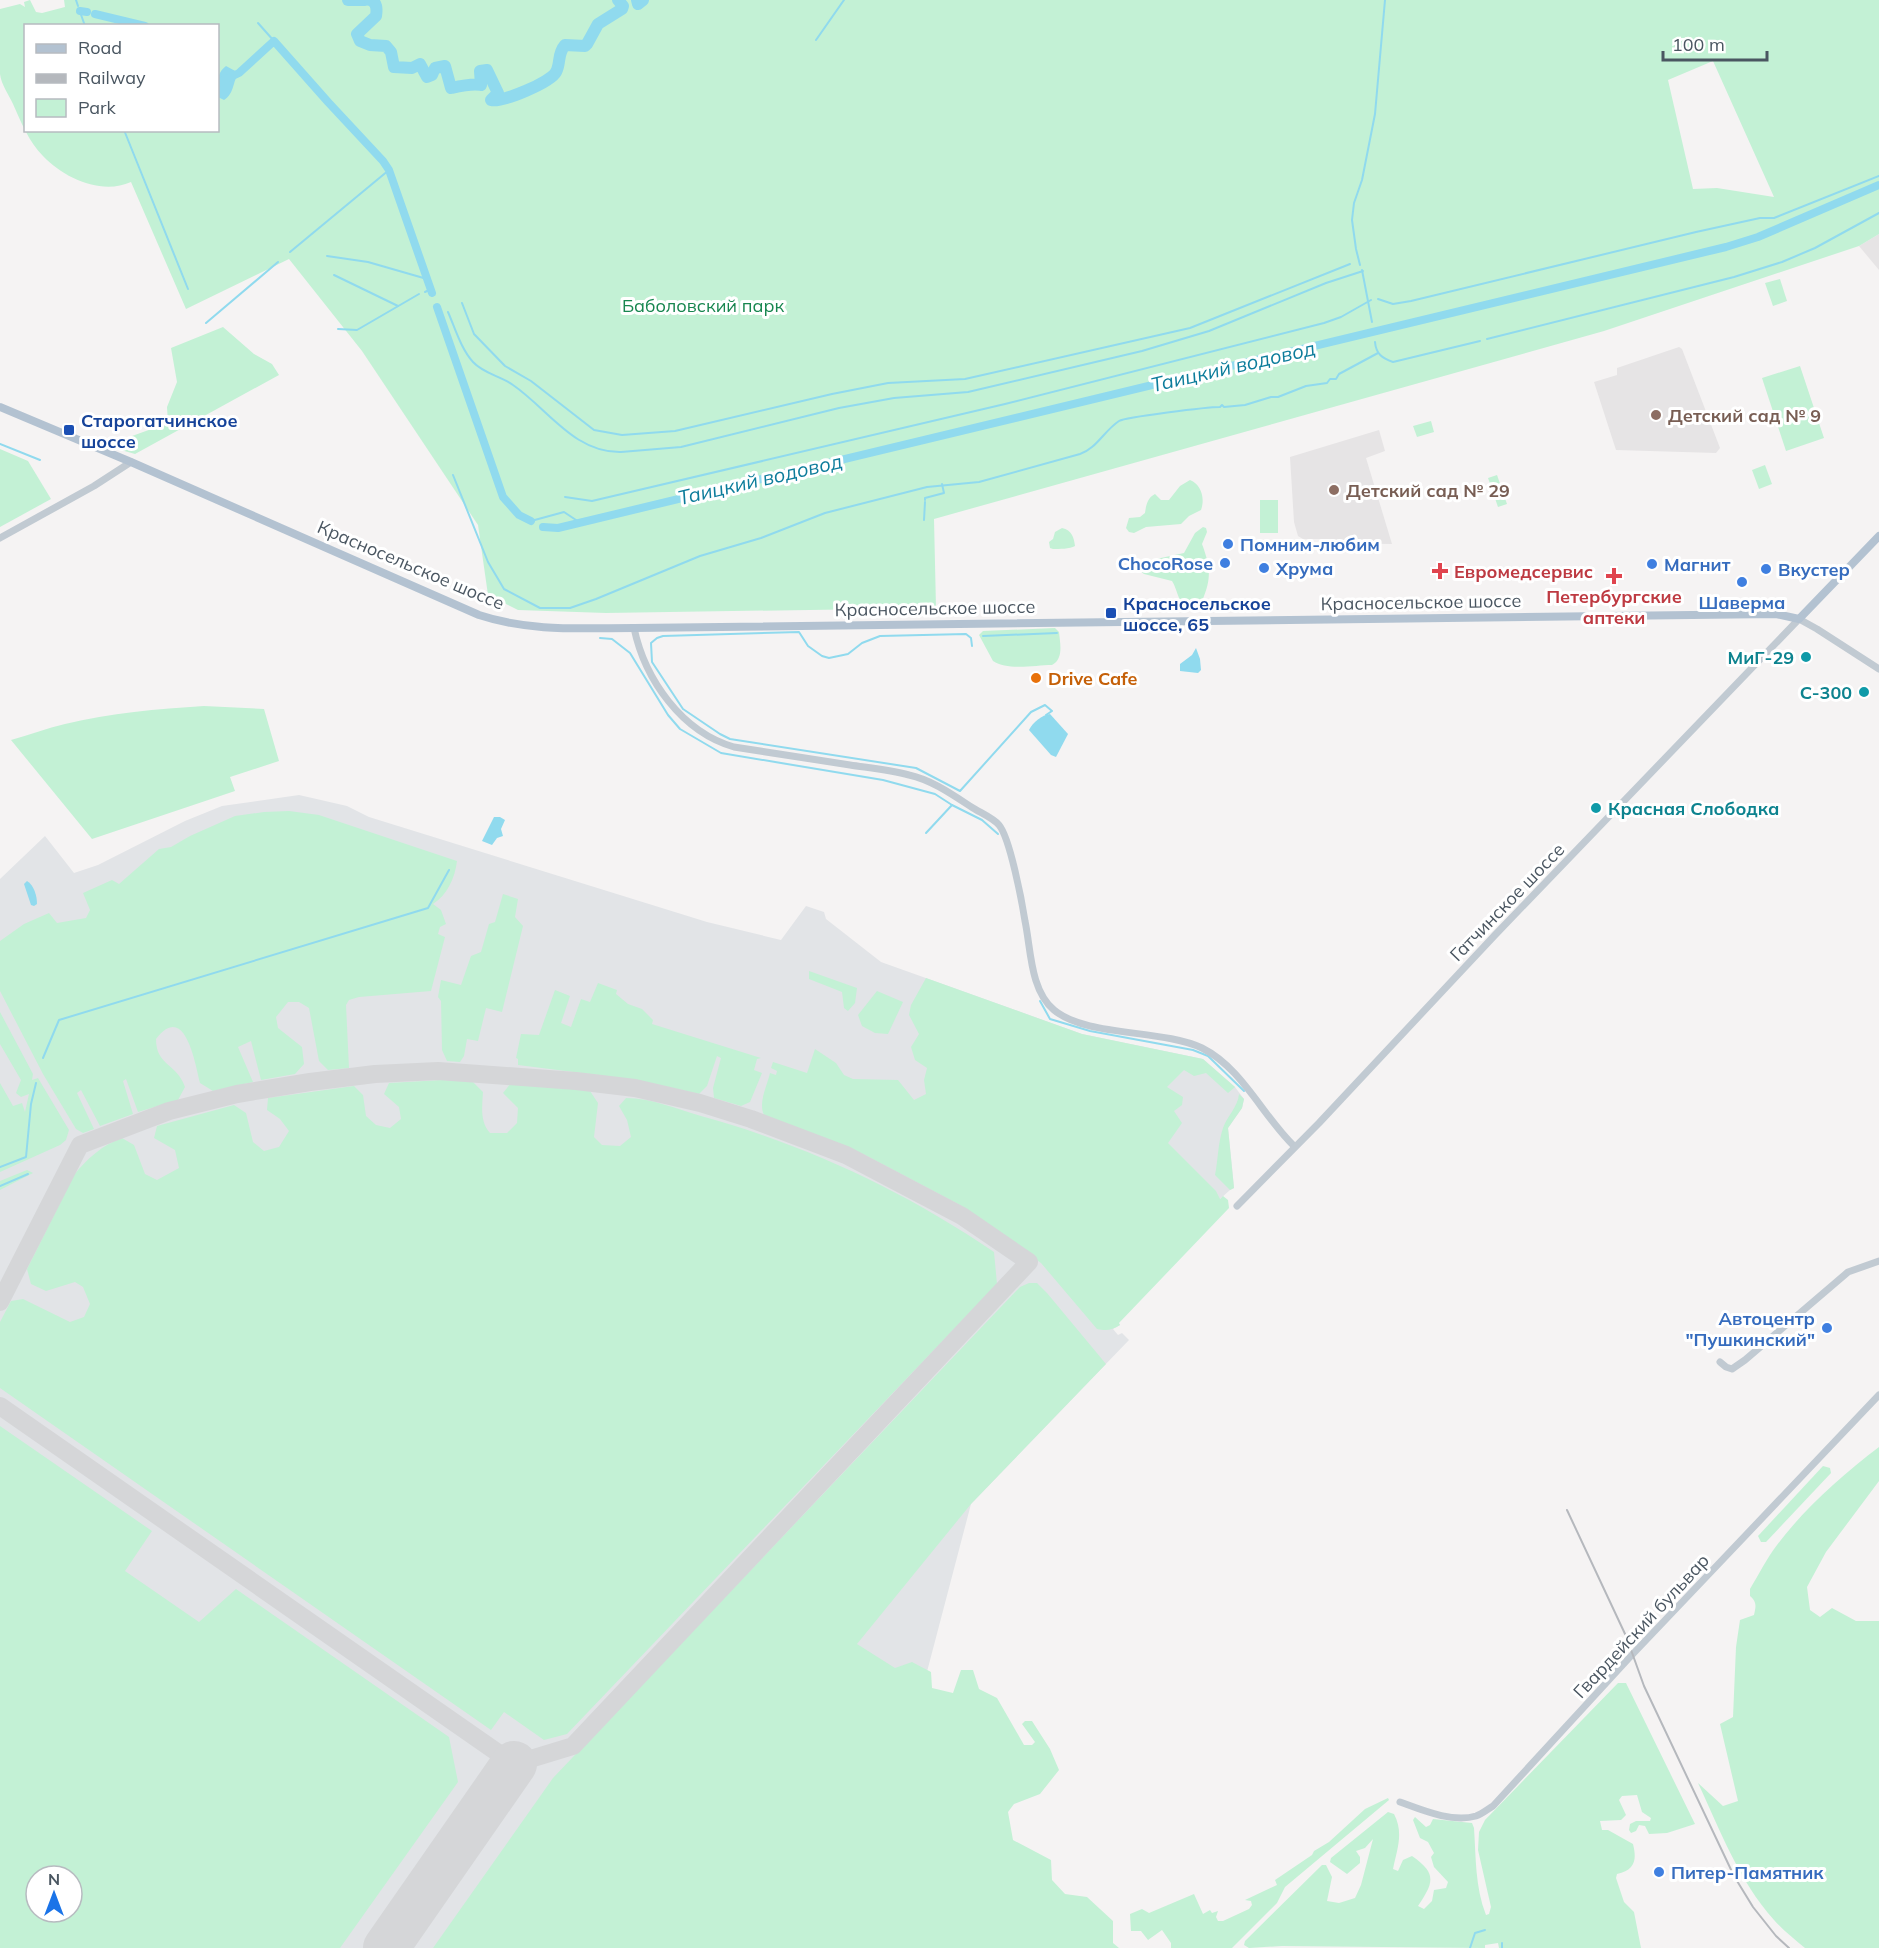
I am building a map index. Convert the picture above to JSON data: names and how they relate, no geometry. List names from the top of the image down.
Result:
{
  "streets": {
    "main road": ["Красносельское шоссе"],
    "street": ["Гатчинское шоссе", "Гвардейский бульвар"]
  },
  "crossings": [
    ["Красносельское шоссе", "Гатчинское шоссе"]
  ],
  "water": ["Таицкий водовод"],
  "parks": ["Баболовский парк"],
  "places": {
    "other": [
      "Детский сад № 9",
      "Детский сад № 29",
      "Помним-любим",
      "ChocoRose",
      "Магнит",
      "Хрума",
      "Вкустер",
      "Шаверма",
      "МиГ-29",
      "Drive Cafe",
      "С-300",
      "Красная Слободка",
      "Автоцентр \"Пушкинский\"",
      "Питер-Памятник"
    ],
    "transit": ["Старогатчинское шоссе", "Красносельское шоссе, 65"],
    "health": ["Евромедсервис", "Петербургские аптеки"]
  },
  "legend": ["Road", "Railway", "Park"],
  "scale_bar": "100 m",
  "north": "top"
}
